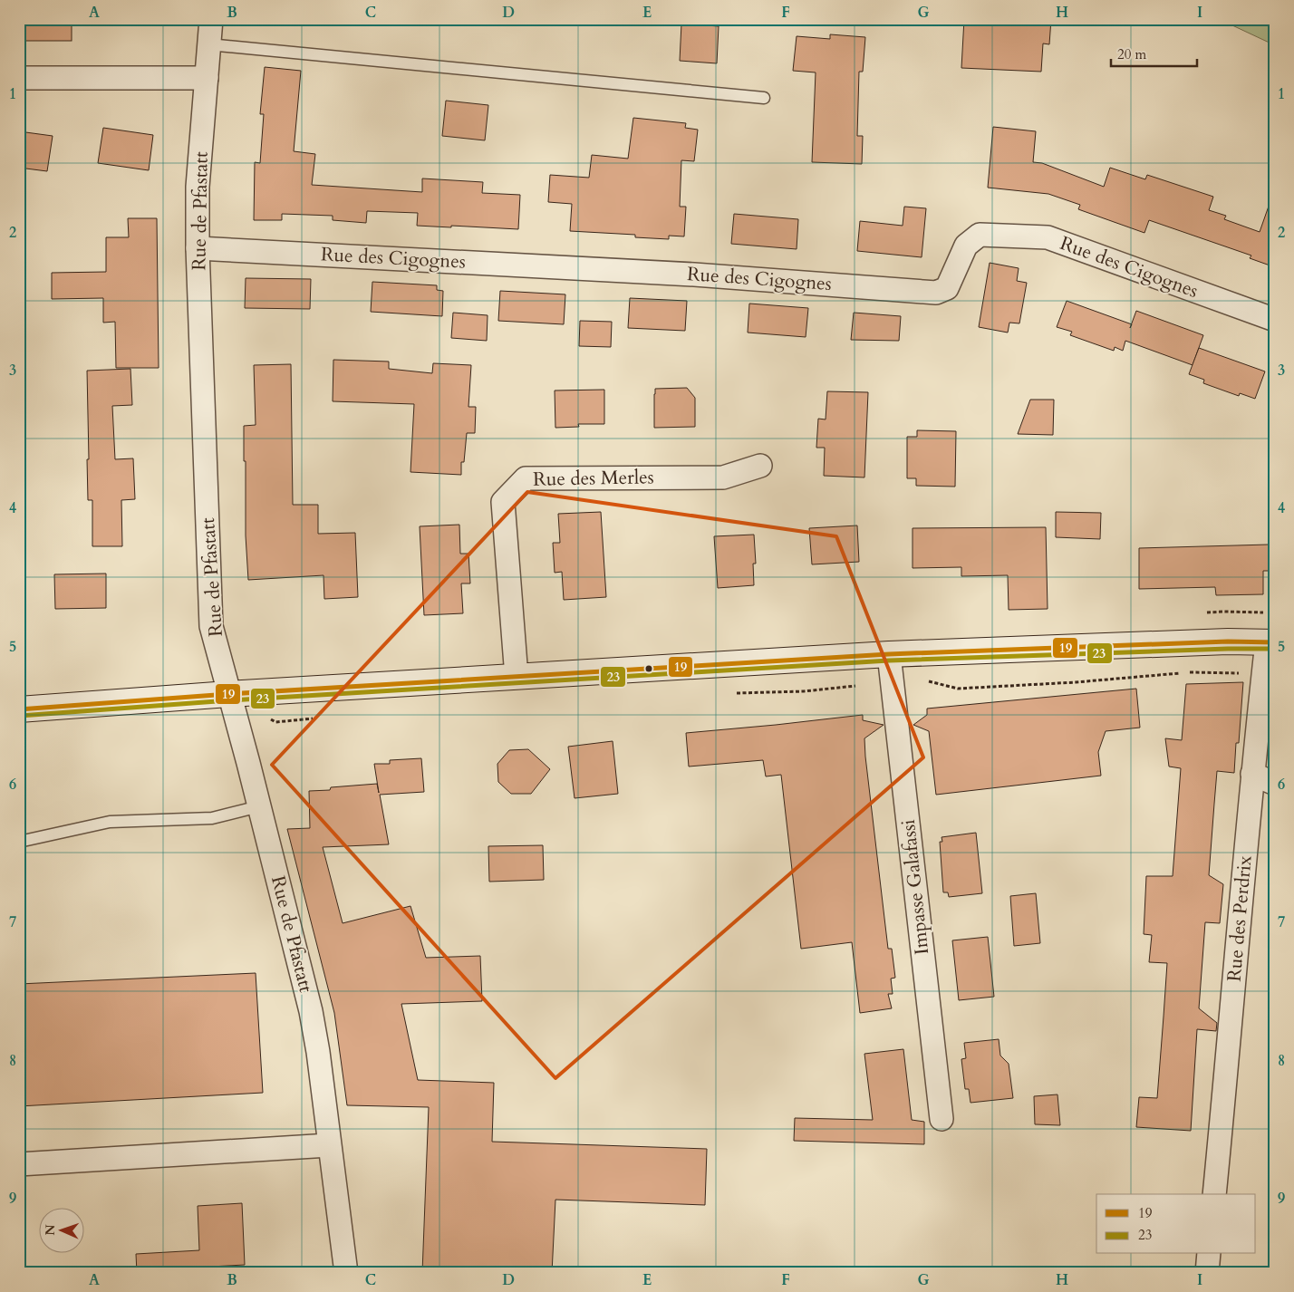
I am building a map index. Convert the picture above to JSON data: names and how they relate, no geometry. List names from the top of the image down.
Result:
{
  "streets": {
    "street": [
      "Rue de Pfastatt",
      "Rue des Cigognes",
      "Rue des Merles",
      "Impasse Galafassi",
      "Rue des Perdrix"
    ]
  },
  "crossings": [
    ["Rue de Pfastatt", "Rue des Cigognes"]
  ],
  "lines": ["transit line 19", "transit line 23"],
  "legend": ["19", "23"],
  "scale_bar": "20 m",
  "north": "left",
  "grid": {
    "columns": [
      "A",
      "B",
      "C",
      "D",
      "E",
      "F",
      "G",
      "H",
      "I"
    ],
    "rows": [
      "1",
      "2",
      "3",
      "4",
      "5",
      "6",
      "7",
      "8",
      "9"
    ]
  }
}
